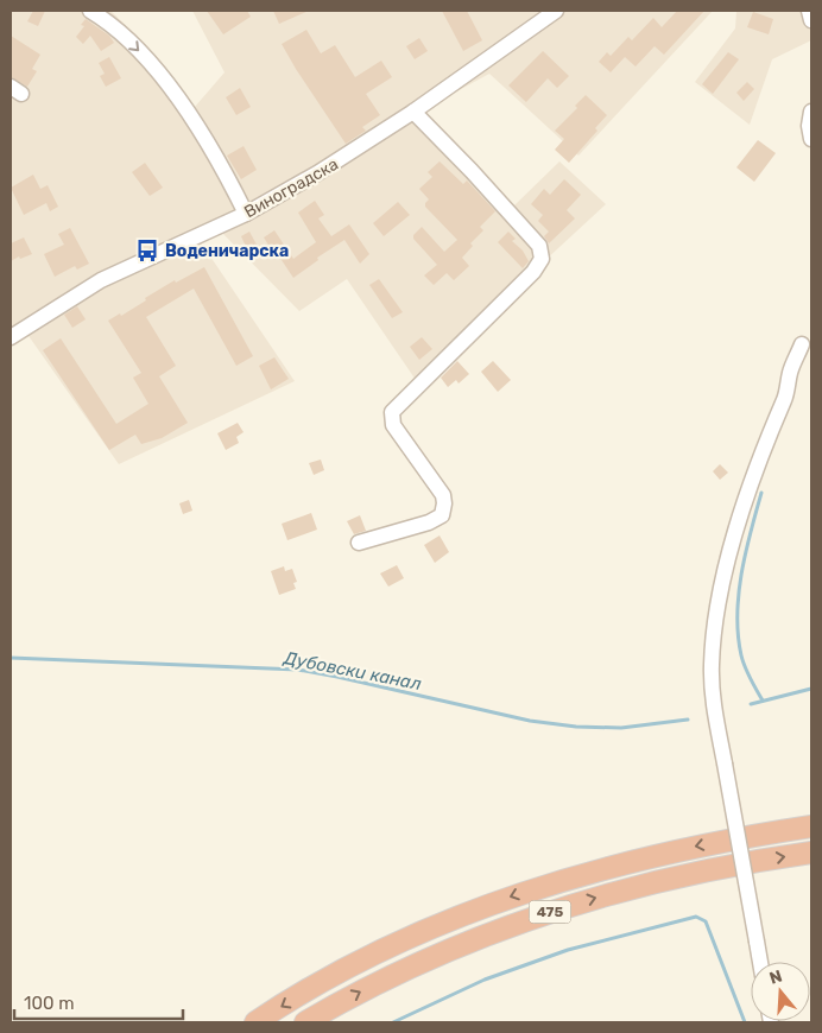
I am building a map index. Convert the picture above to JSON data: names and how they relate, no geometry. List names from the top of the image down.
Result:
{
  "streets": {
    "highway": ["475"],
    "street": ["Виноградска"]
  },
  "water": ["Дубовски канал"],
  "places": {
    "bus stop": ["Воденичарска"]
  },
  "scale_bar": "100 m",
  "north": "top"
}
